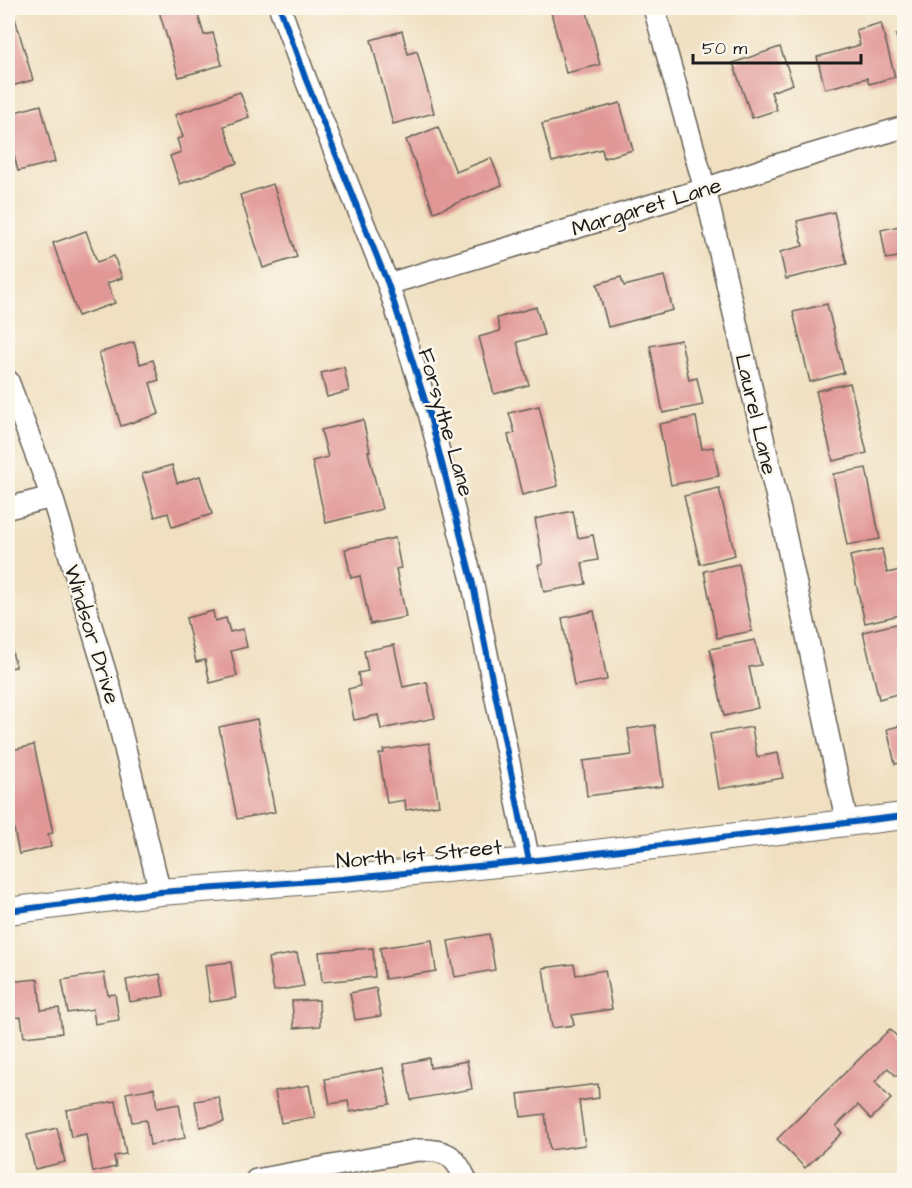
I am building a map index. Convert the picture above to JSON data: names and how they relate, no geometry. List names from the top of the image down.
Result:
{
  "streets": {
    "street": [
      "Margaret Lane",
      "Laurel Lane",
      "Forsythe Lane",
      "Windsor Drive",
      "North 1st Street"
    ]
  },
  "crossings": [
    ["Margaret Lane", "Laurel Lane"],
    ["Margaret Lane", "Forsythe Lane"],
    ["Laurel Lane", "North 1st Street"],
    ["Forsythe Lane", "North 1st Street"],
    ["Windsor Drive", "North 1st Street"]
  ],
  "scale_bar": "50 m"
}
